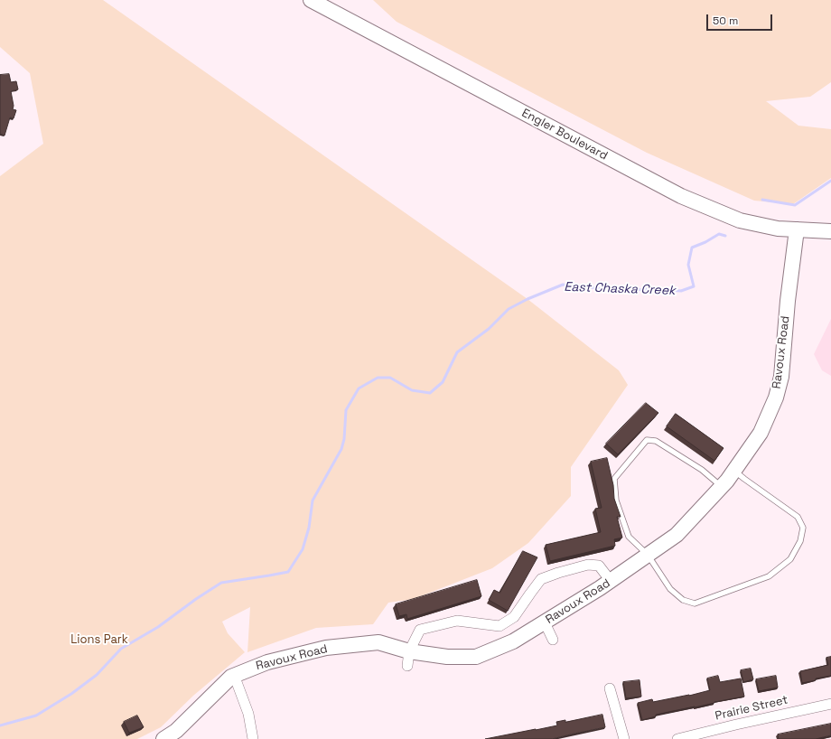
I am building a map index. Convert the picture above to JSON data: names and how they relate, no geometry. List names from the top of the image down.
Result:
{
  "streets": {
    "street": ["Engler Boulevard", "Ravoux Road", "Prairie Street"]
  },
  "crossings": [
    ["Engler Boulevard", "Ravoux Road"]
  ],
  "water": ["East Chaska Creek"],
  "parks": ["Lions Park"],
  "scale_bar": "50 m"
}
